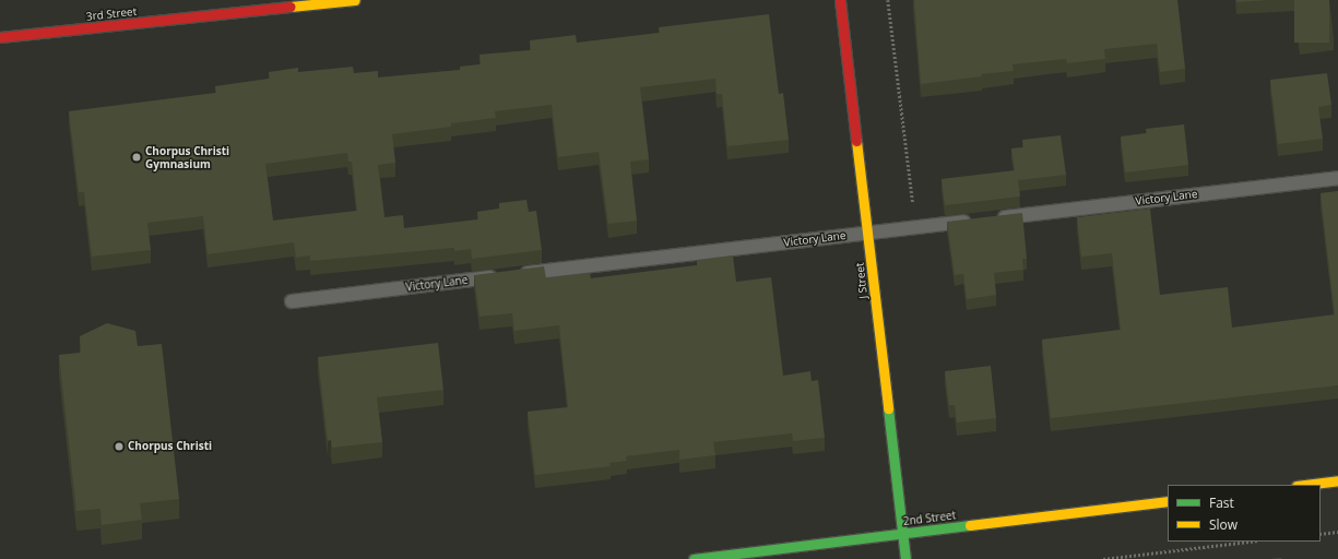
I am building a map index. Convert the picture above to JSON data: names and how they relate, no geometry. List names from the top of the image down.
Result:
{
  "streets": {
    "street": ["3rd Street", "J Street", "2nd Street"],
    "lane": ["Victory Lane"]
  },
  "crossings": [
    ["Victory Lane", "J Street"],
    ["J Street", "2nd Street"]
  ],
  "places": ["Chorpus Christi Gymnasium", "Chorpus Christi"],
  "legend": ["Fast", "Slow"]
}
